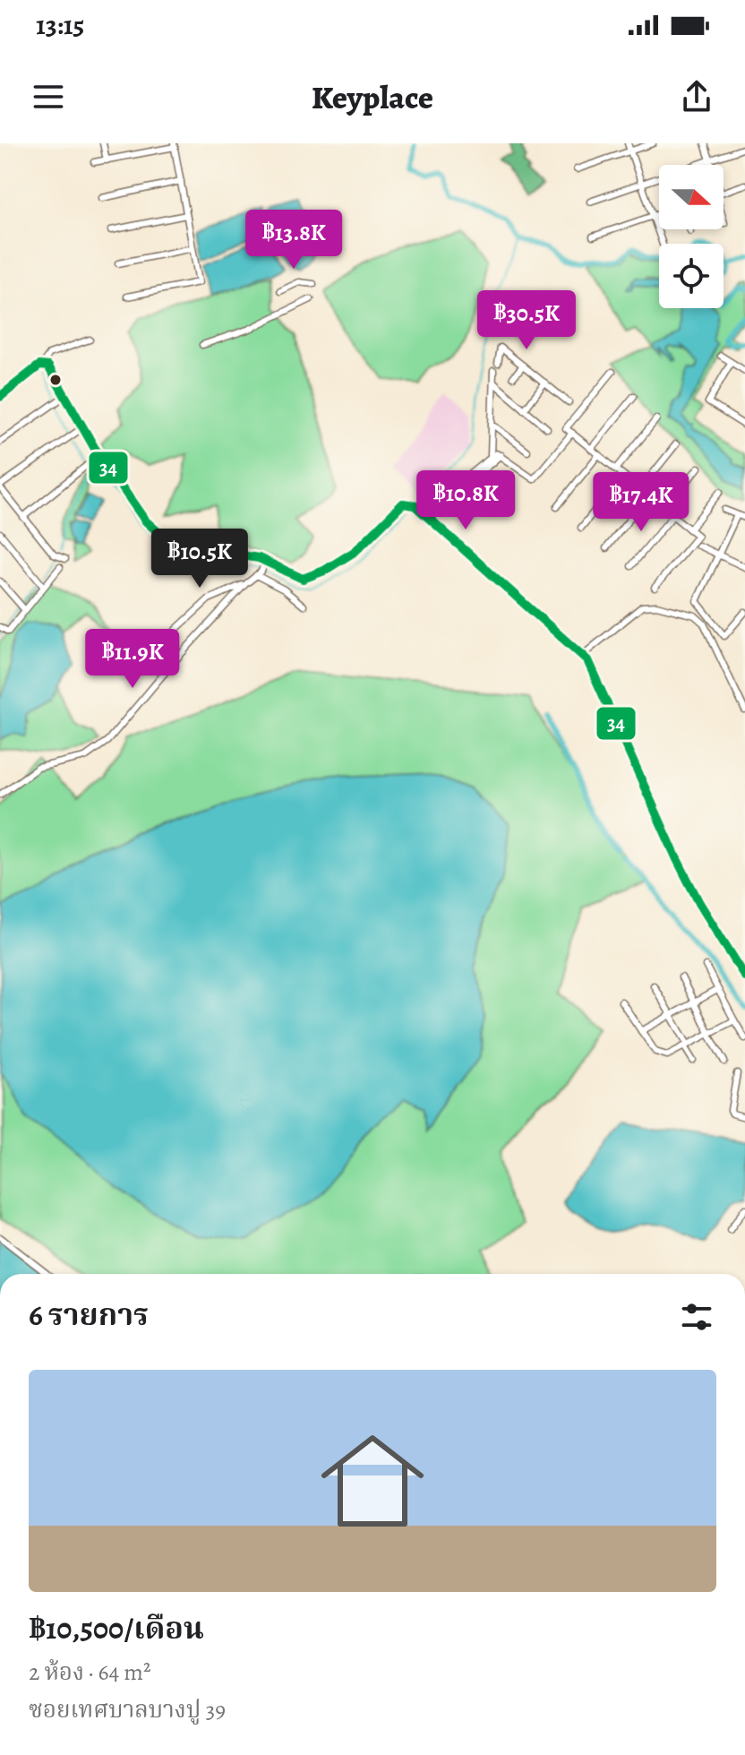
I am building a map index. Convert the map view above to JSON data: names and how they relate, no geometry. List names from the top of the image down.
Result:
{
  "lines": ["transit line 34"],
  "north": "right",
  "page": {
    "status": "13:15",
    "header": "Keyplace",
    "price": [
      "฿13.8K",
      "฿30.5K",
      "฿10.8K",
      "฿17.4K",
      "฿10.5K",
      "฿11.9K"
    ],
    "heading": "6 รายการ",
    "list": [
      {
        "name": "฿10,500/เดือน",
        "note": "2 ห้อง · 64 m² · ซอยเทศบาลบางปู 39"
      }
    ]
  }
}
